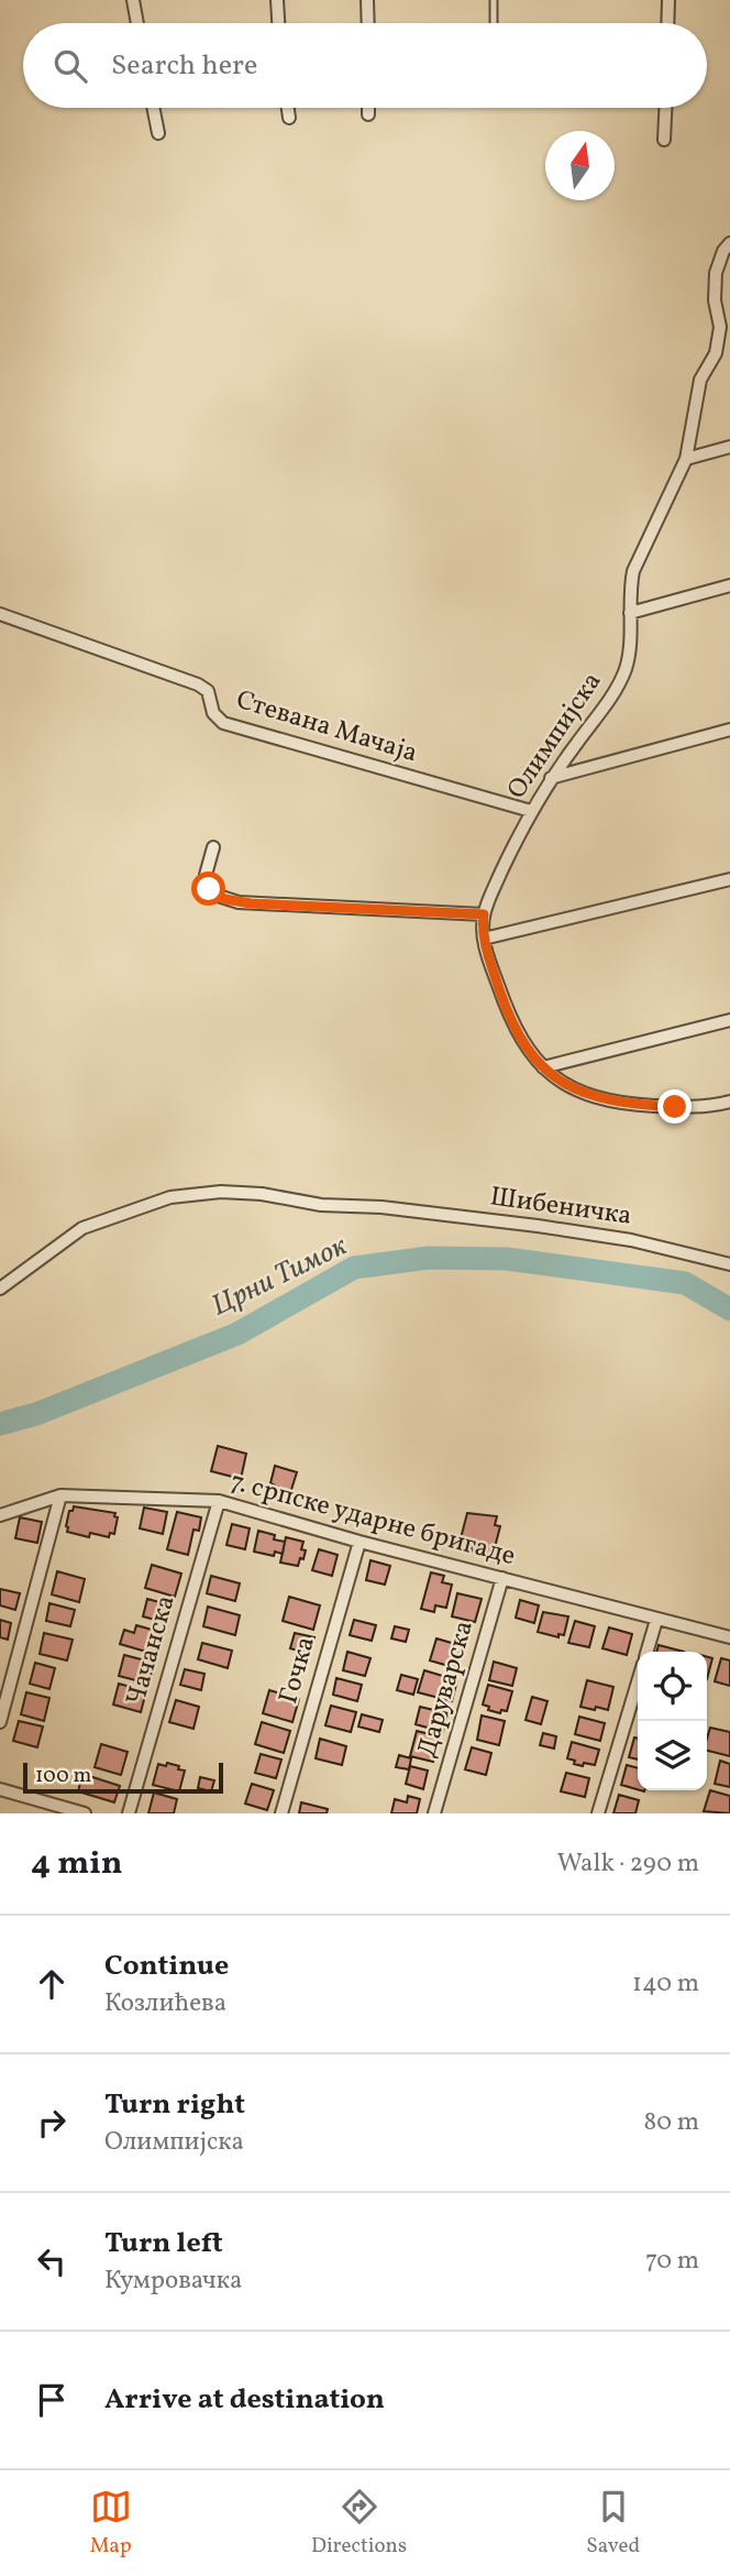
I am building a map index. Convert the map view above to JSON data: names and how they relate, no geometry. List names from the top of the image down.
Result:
{
  "streets": {
    "street": [
      "Стевана Мачаја",
      "Олимпијска",
      "Шибеничка",
      "7. српске ударне бригаде",
      "Чачанска",
      "Гочка",
      "Даруварска"
    ]
  },
  "crossings": [
    ["Стевана Мачаја", "Олимпијска"],
    ["7. српске ударне бригаде", "Чачанска"],
    ["7. српске ударне бригаде", "Гочка"],
    ["7. српске ударне бригаде", "Даруварска"]
  ],
  "water": ["Црни Тимок"],
  "scale_bar": "100 m",
  "north": "top",
  "page": {
    "search": "Search here",
    "scale": "100 m",
    "heading": ["4 min", "Walk · 290 m"],
    "list": [
      ["Continue", "Козлићева", "140 m"],
      ["Turn right", "Олимпијска", "80 m"],
      ["Turn left", "Кумровачка", "70 m"],
      "Arrive at destination"
    ],
    "nav": ["Map", "Directions", "Saved"]
  }
}
